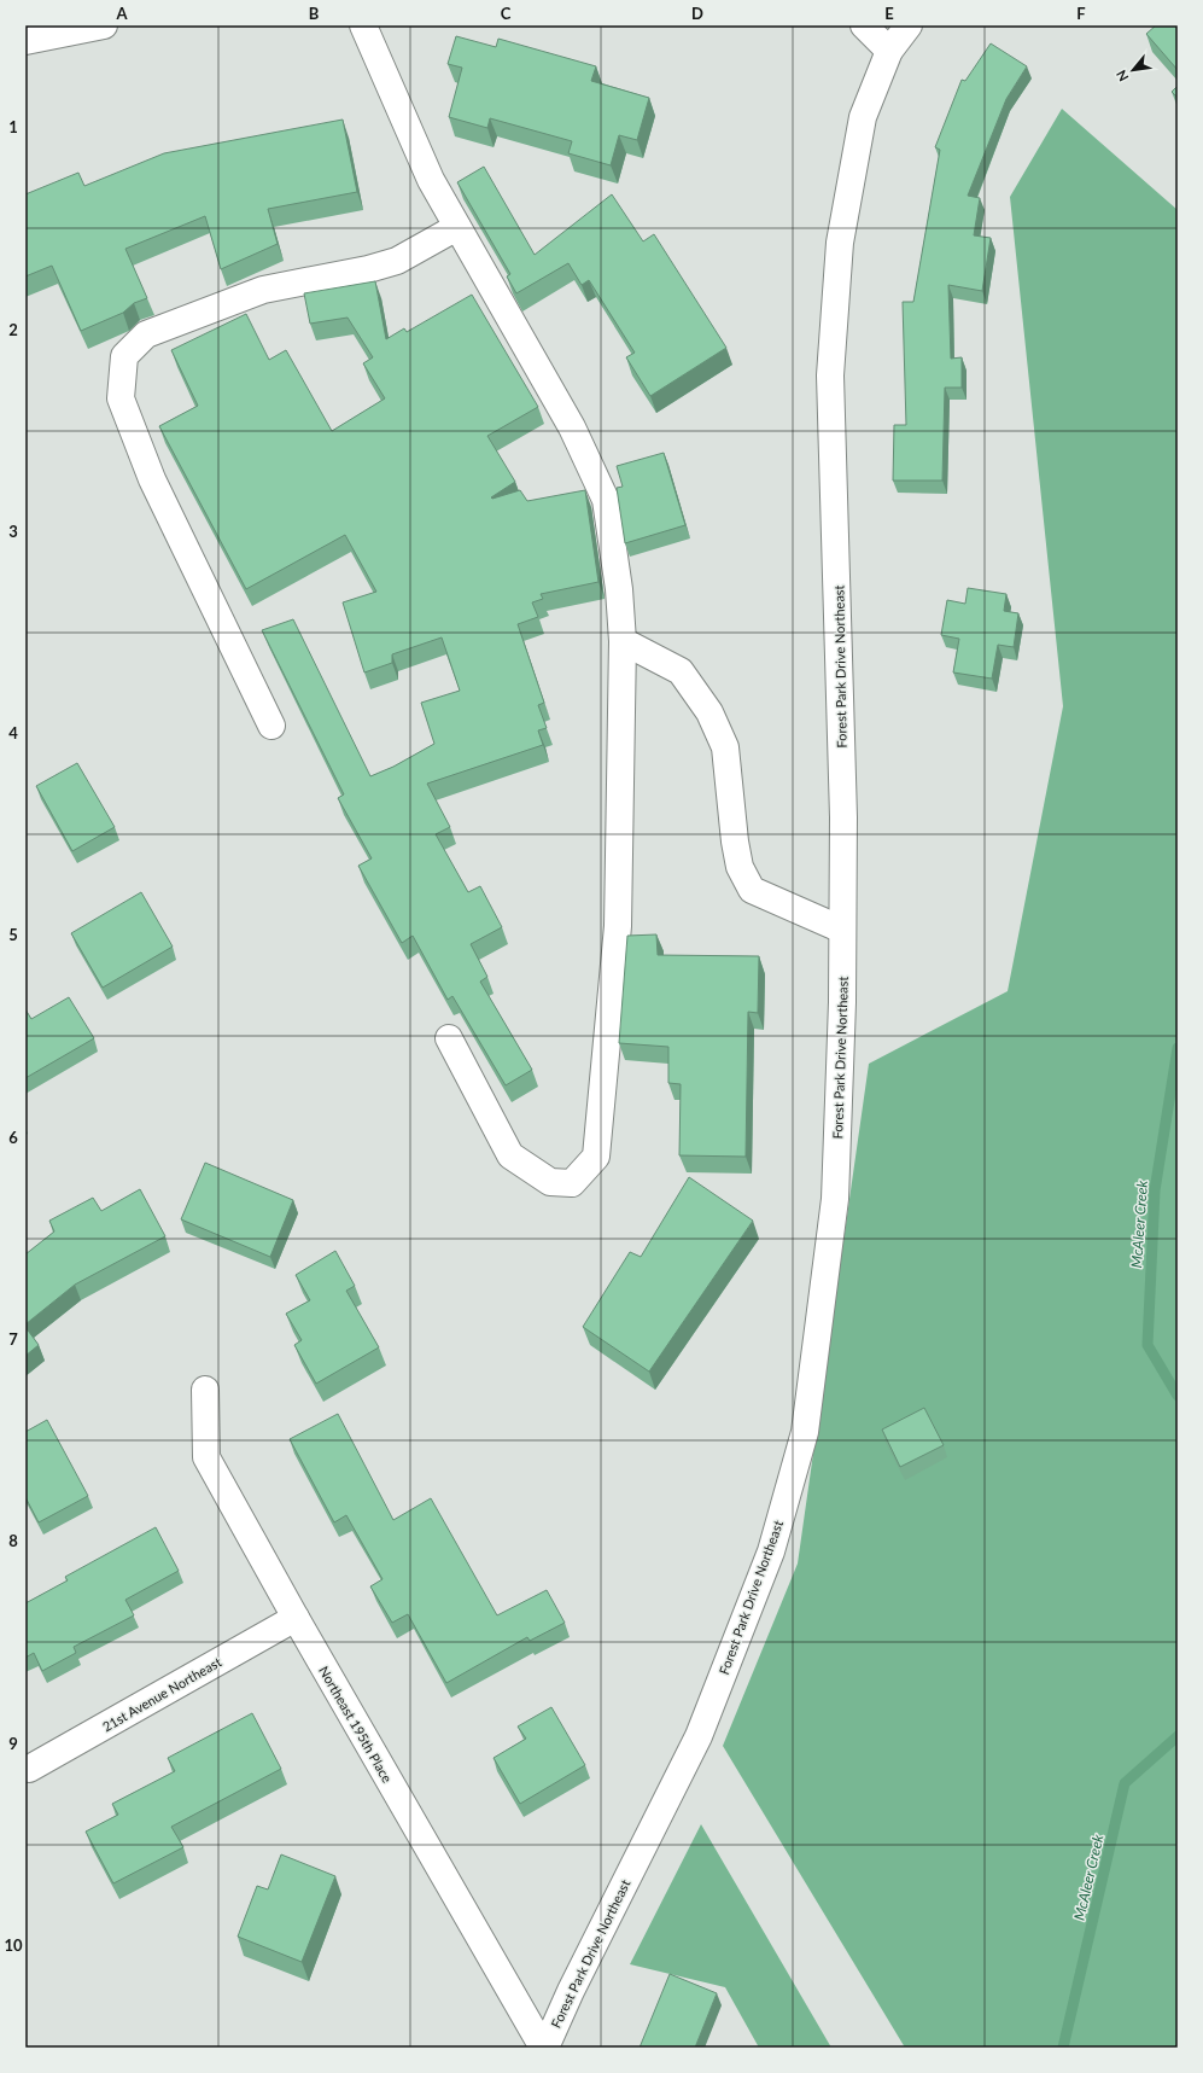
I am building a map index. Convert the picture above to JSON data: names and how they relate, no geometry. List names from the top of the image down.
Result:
{
  "streets": {
    "street": ["Forest Park Drive Northeast", "21st Avenue Northeast", "Northeast 195th Place"]
  },
  "crossings": [
    ["Forest Park Drive Northeast", "Northeast 195th Place"],
    ["21st Avenue Northeast", "Northeast 195th Place"]
  ],
  "water": ["McAleer Creek"],
  "north": "bottom left",
  "grid": {
    "columns": [
      "A",
      "B",
      "C",
      "D",
      "E",
      "F"
    ],
    "rows": [
      "1",
      "2",
      "3",
      "4",
      "5",
      "6",
      "7",
      "8",
      "9",
      "10"
    ]
  }
}
